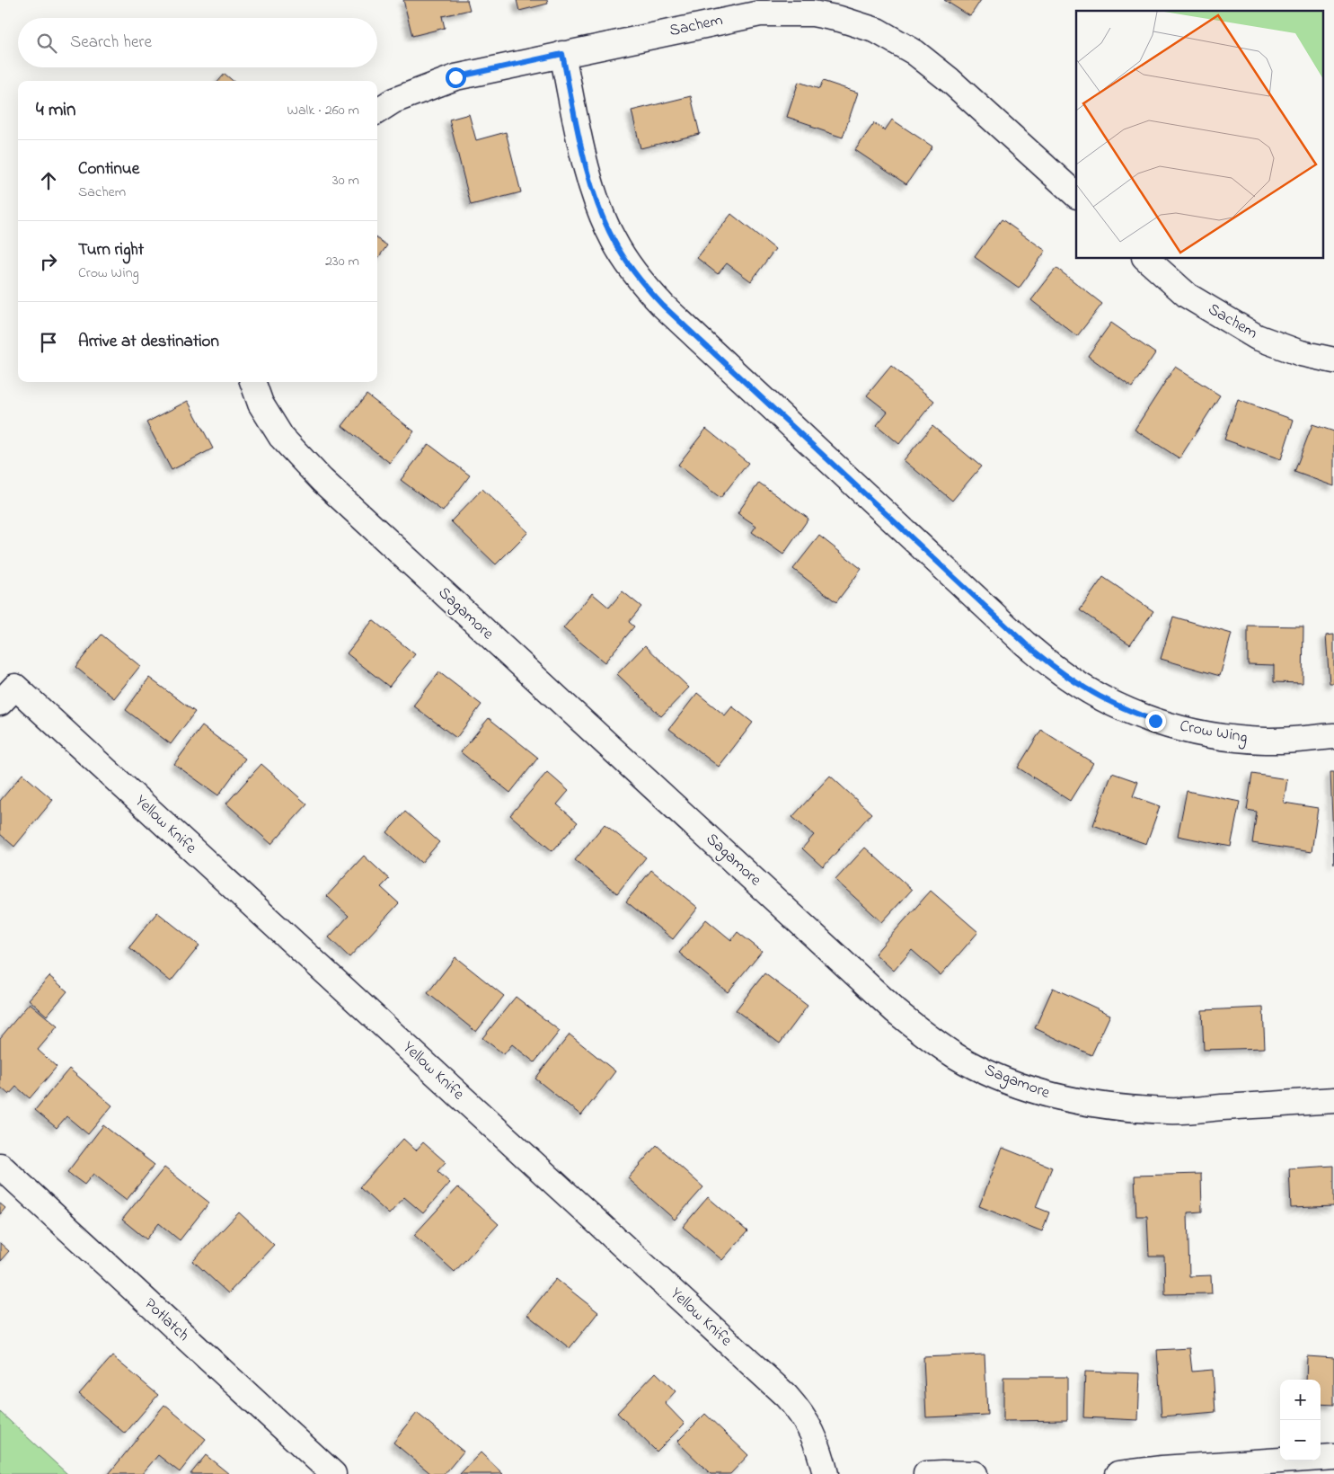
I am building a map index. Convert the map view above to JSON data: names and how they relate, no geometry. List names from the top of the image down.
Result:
{
  "streets": {
    "street": [
      "Sachem",
      "Sagamore",
      "Crow Wing",
      "Yellow Knife",
      "Potlatch"
    ]
  },
  "crossings": [
    ["Sachem", "Crow Wing"]
  ],
  "page": {
    "search": "Search here",
    "heading": ["4 min", "Walk · 260 m"],
    "list": [
      ["Continue", "Sachem", "30 m"],
      ["Turn right", "Crow Wing", "230 m"],
      "Arrive at destination"
    ],
    "map_buttons": ["+", "−"]
  }
}
